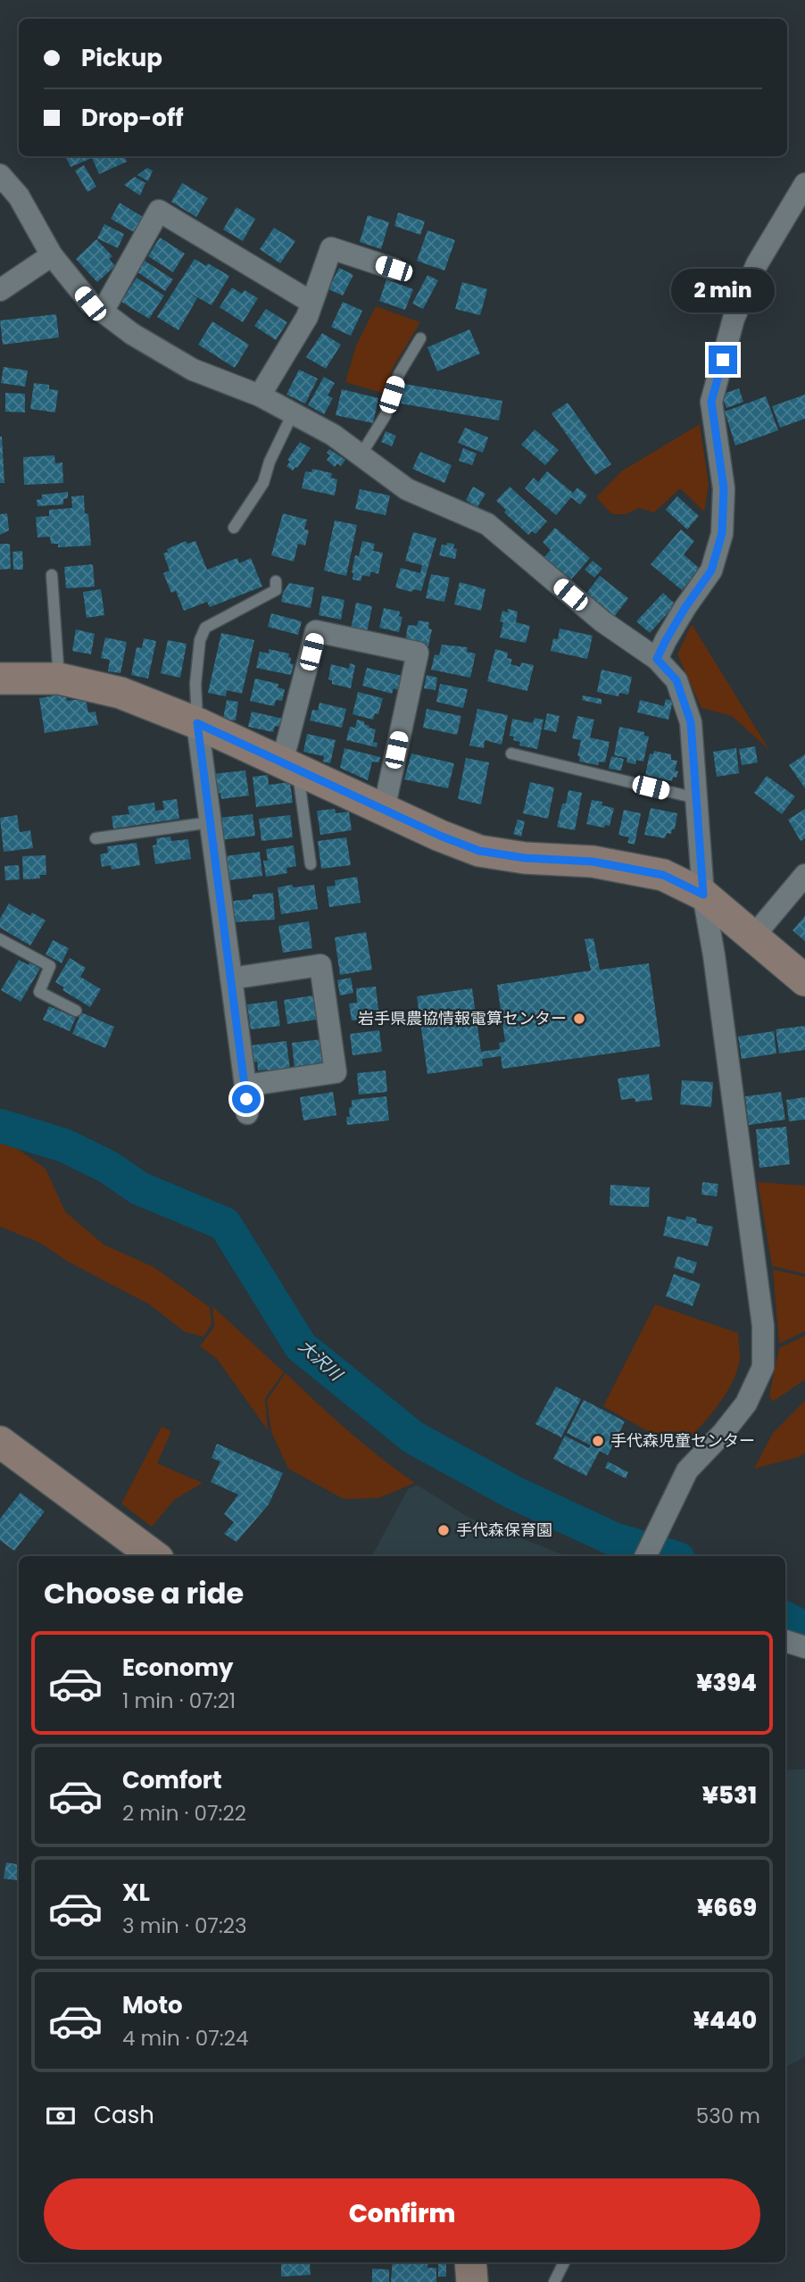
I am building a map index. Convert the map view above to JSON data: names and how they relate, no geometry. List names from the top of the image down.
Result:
{
  "water": ["大沢川"],
  "places": ["岩手県農協情報電算センター", "手代森児童センター", "手代森保育園"],
  "page": {
    "banner": ["Pickup", "Drop-off"],
    "bubble": "2 min",
    "heading": "Choose a ride",
    "list": [
      {
        "name": "Economy",
        "note": "1 min · 07:21",
        "value": "¥394"
      },
      {
        "name": "Comfort",
        "note": "2 min · 07:22",
        "value": "¥531"
      },
      {
        "name": "XL",
        "note": "3 min · 07:23",
        "value": "¥669"
      },
      {
        "name": "Moto",
        "note": "4 min · 07:24",
        "value": "¥440"
      }
    ],
    "pay": ["Cash", "530 m"],
    "buttons": "Confirm"
  }
}
